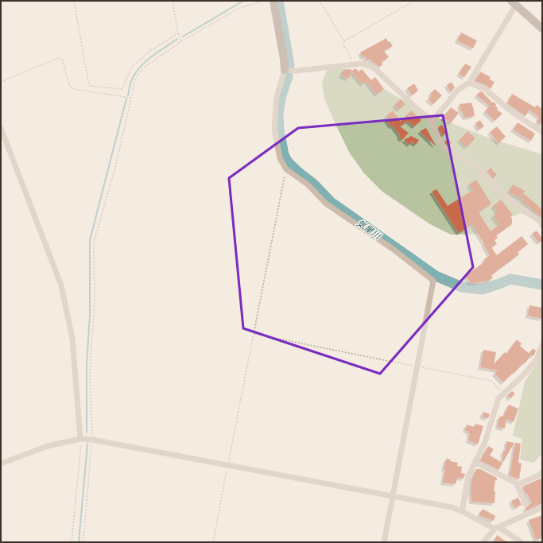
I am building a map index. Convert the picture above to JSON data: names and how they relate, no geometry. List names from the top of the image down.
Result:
{
  "water": ["気屋川"]
}
